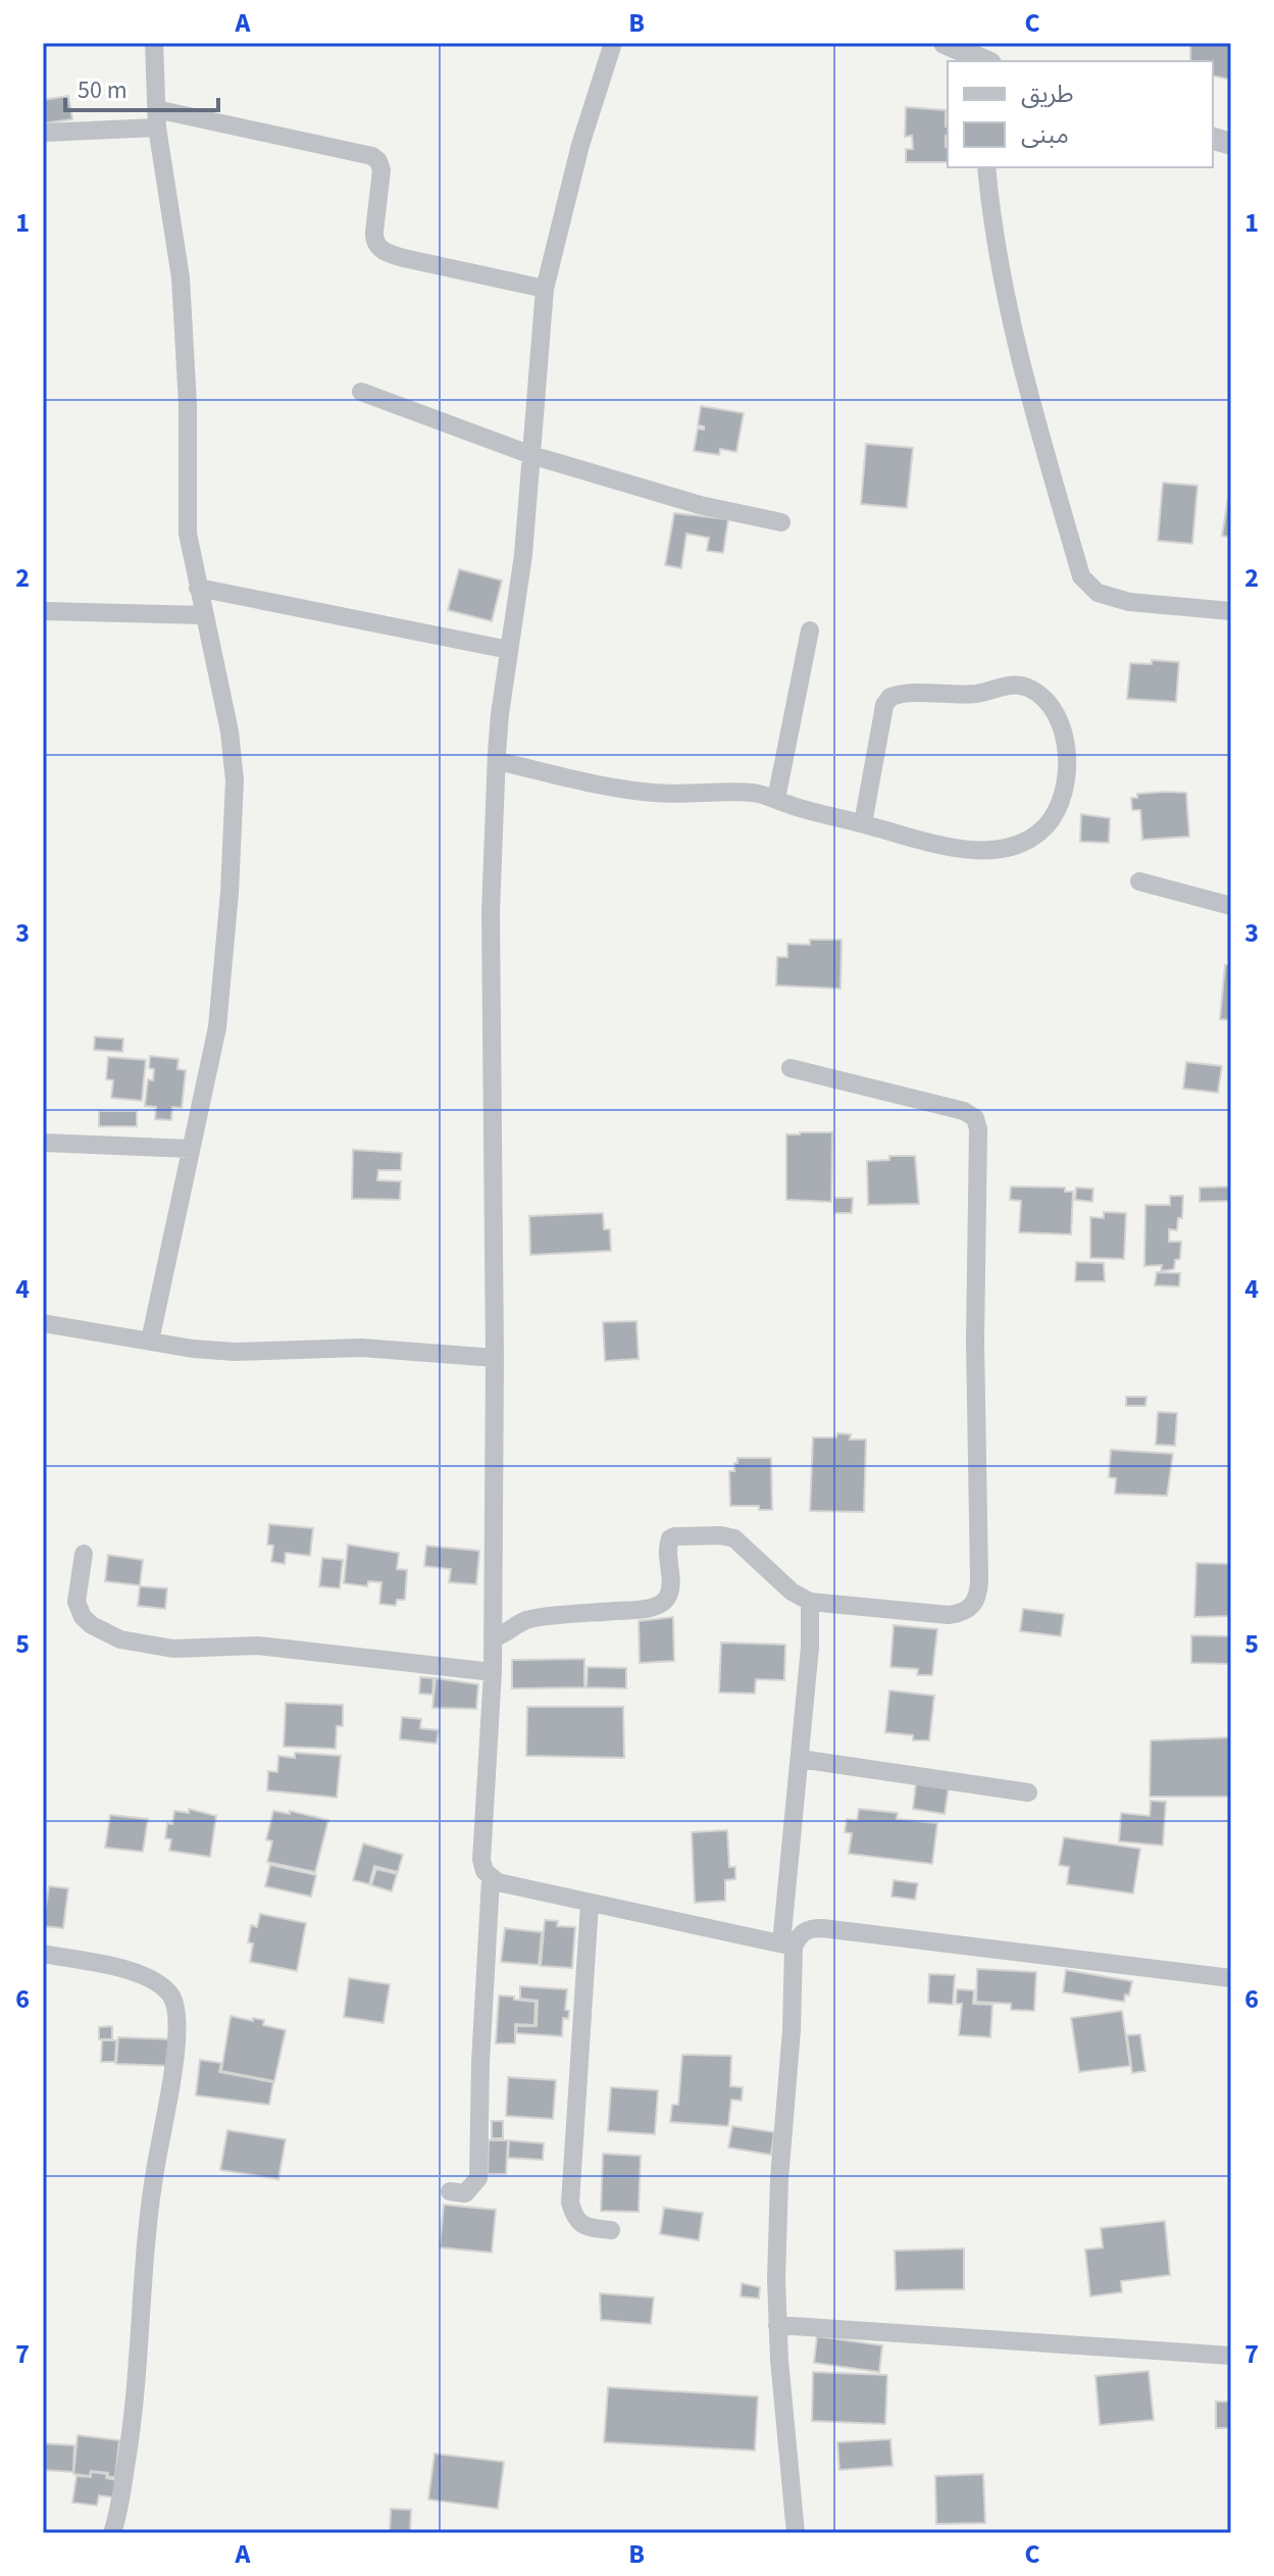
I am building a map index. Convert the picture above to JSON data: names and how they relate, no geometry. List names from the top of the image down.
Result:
{
  "legend": ["طريق", "مبنى"],
  "scale_bar": "50 m",
  "grid": {
    "columns": ["A", "B", "C"],
    "rows": [
      "1",
      "2",
      "3",
      "4",
      "5",
      "6",
      "7"
    ]
  }
}
